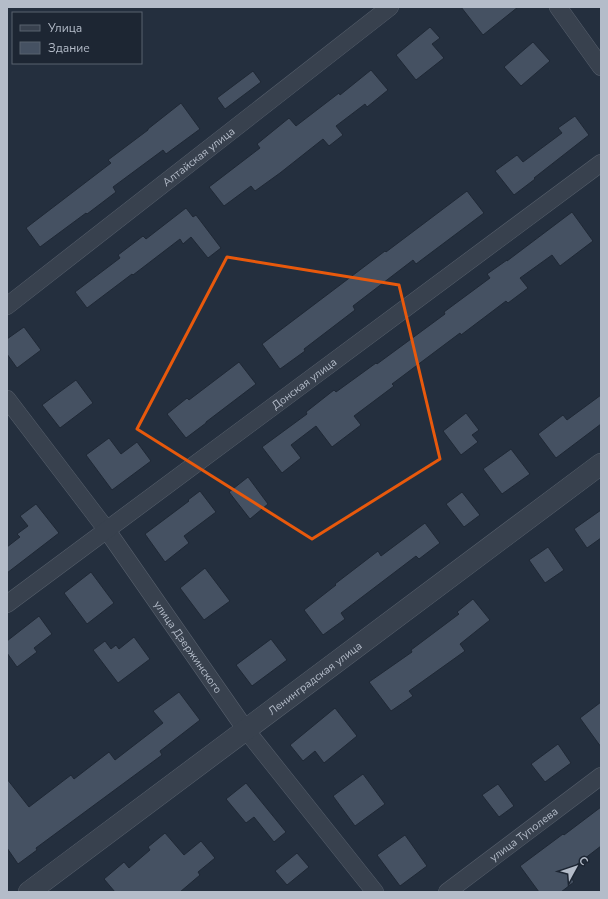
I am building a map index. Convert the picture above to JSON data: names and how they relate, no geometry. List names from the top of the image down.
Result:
{
  "streets": {
    "street": [
      "Алтайская улица",
      "Донская улица",
      "улица Дзержинского",
      "Ленинградская улица",
      "улица Туполева"
    ]
  },
  "crossings": [
    ["Донская улица", "улица Дзержинского"],
    ["улица Дзержинского", "Ленинградская улица"]
  ],
  "legend": ["Улица", "Здание"],
  "north": "top right"
}
